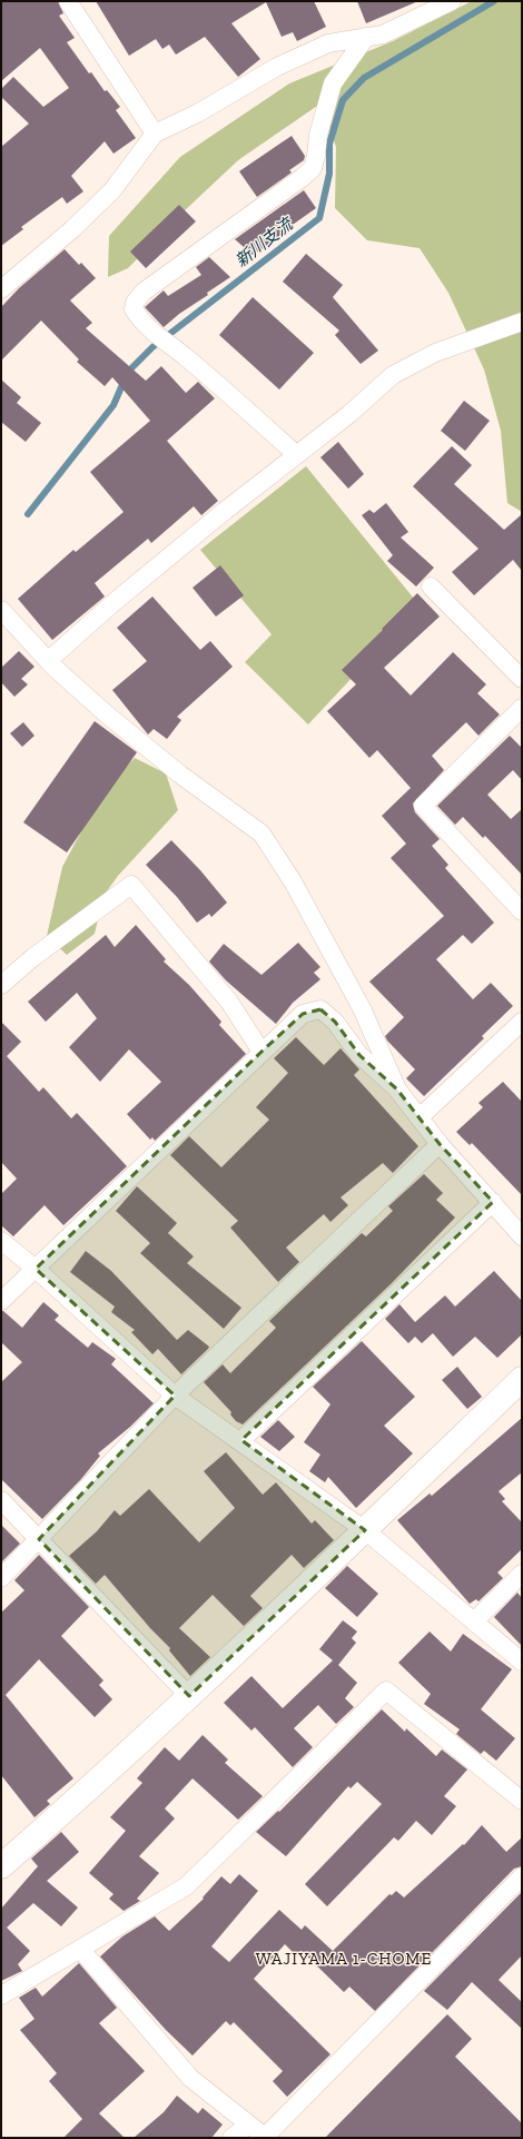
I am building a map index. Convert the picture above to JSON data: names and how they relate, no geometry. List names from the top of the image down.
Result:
{
  "districts": ["WAJIYAMA 1-CHOME"],
  "water": ["新川支流"]
}
